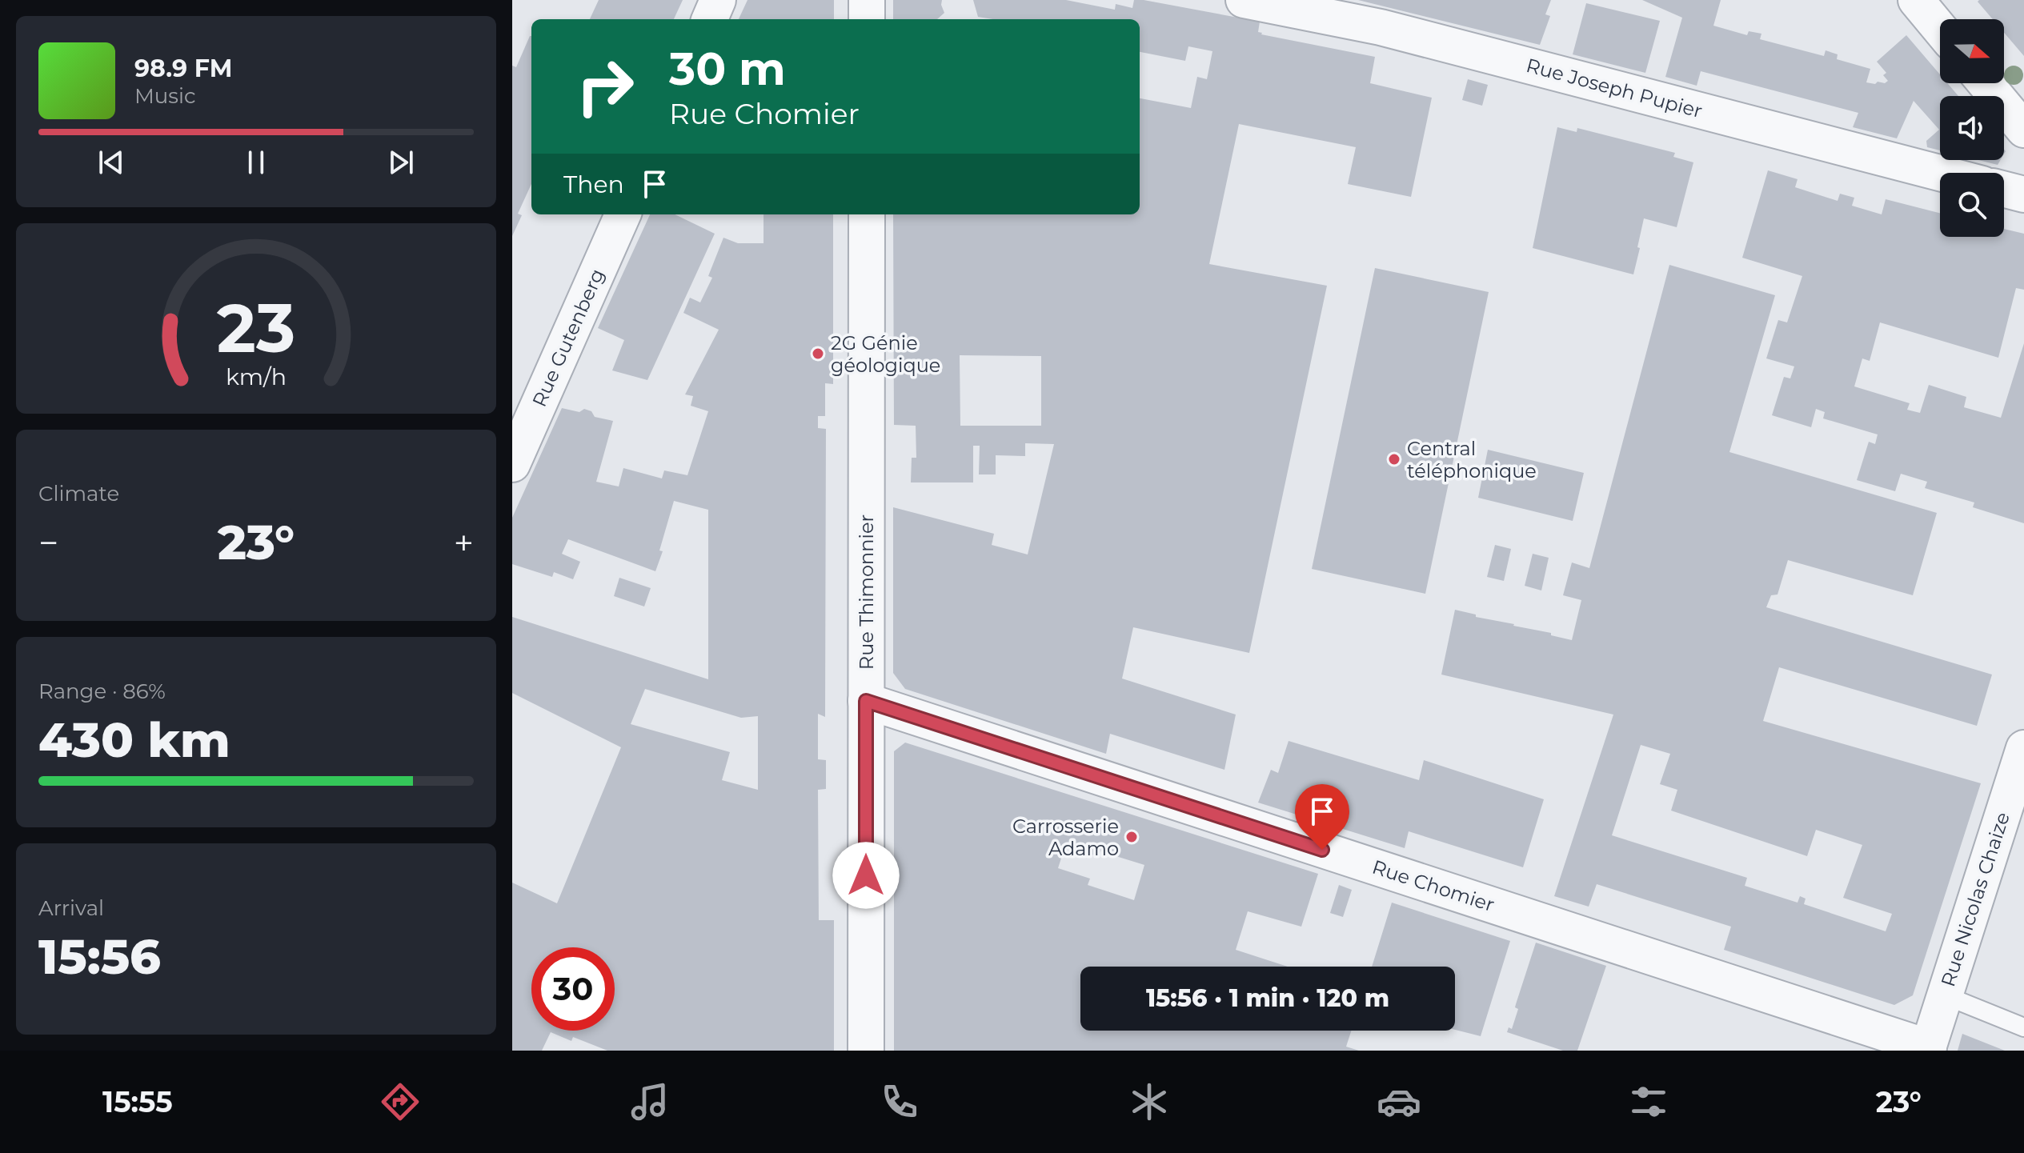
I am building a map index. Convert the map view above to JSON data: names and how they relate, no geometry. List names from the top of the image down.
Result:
{
  "streets": {
    "street": [
      "Rue Joseph Pupier",
      "Rue Gutenberg",
      "Rue Thimonnier",
      "Rue Chomier",
      "Rue Nicolas Chaize"
    ]
  },
  "crossings": [
    ["Rue Thimonnier", "Rue Chomier"],
    ["Rue Chomier", "Rue Nicolas Chaize"]
  ],
  "places": ["2G Génie géologique", "Central téléphonique", "Carrosserie Adamo"],
  "north": "right",
  "page": {
    "turn": ["30 m", "Rue Chomier"],
    "song": ["98.9 FM", "Music"],
    "then": "Then",
    "tile": [
      "Climate",
      ["Range · 86%", "430 km"],
      ["Arrival", "15:56"]
    ],
    "heat": ["−", "23°", "+"],
    "limit": "30",
    "trip": "15:56 · 1 min · 120 m",
    "tabs": ["15:55", "23°"],
    "gauge": ["23", "km/h"]
  }
}
